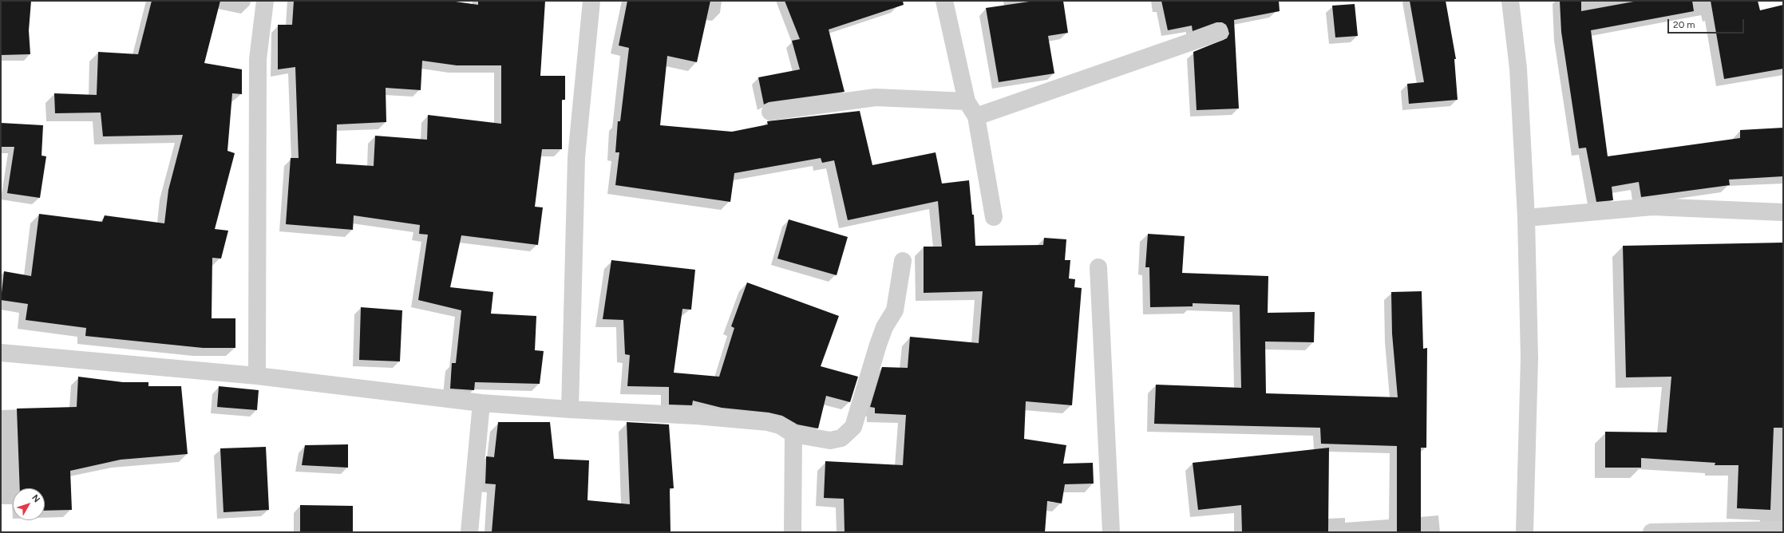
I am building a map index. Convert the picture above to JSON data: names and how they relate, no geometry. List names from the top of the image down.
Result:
{
  "scale_bar": "20 m",
  "north": "top right"
}
